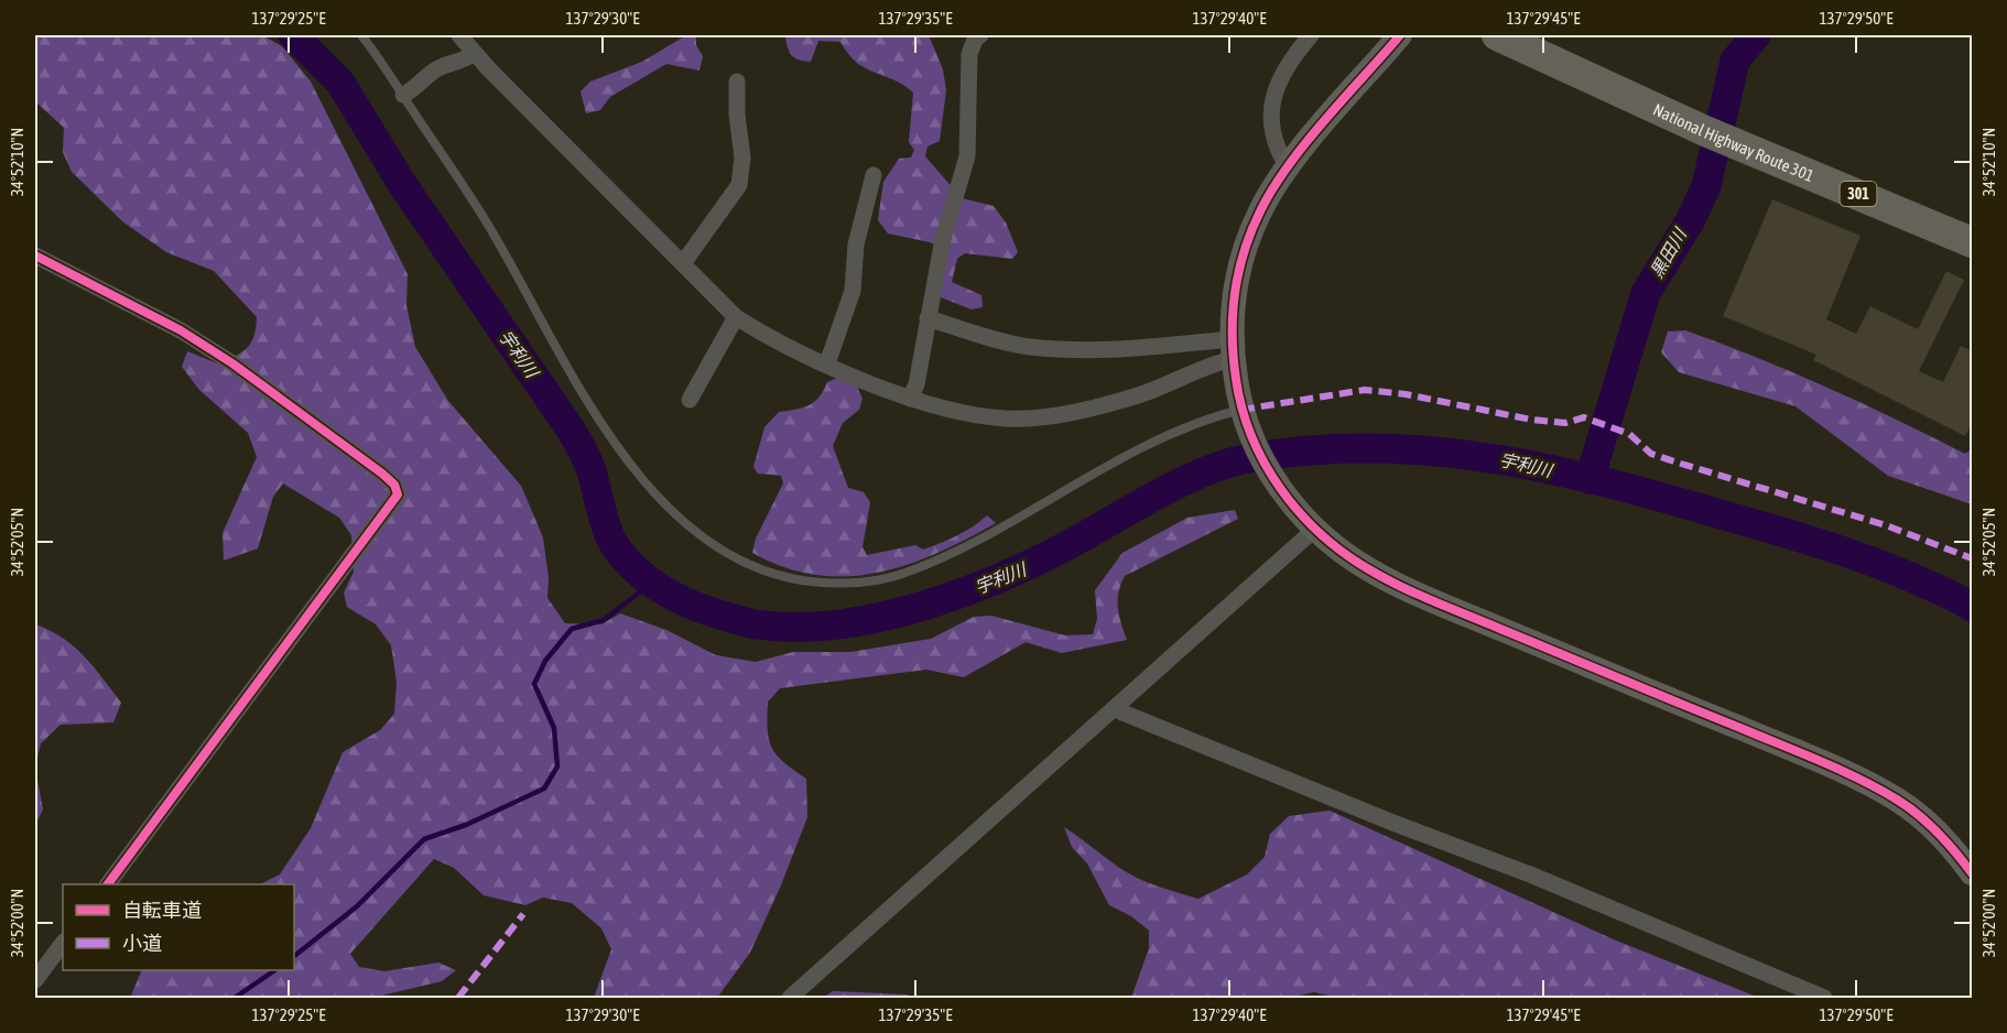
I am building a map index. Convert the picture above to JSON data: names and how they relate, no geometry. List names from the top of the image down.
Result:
{
  "streets": {
    "highway": ["National Highway Route 301", "301"]
  },
  "water": ["黒田川", "宇利川"],
  "legend": ["自転車道", "小道"],
  "coordinates": [
    "137°29'25\"E",
    "137°29'30\"E",
    "137°29'35\"E",
    "137°29'40\"E",
    "137°29'45\"E",
    "137°29'50\"E",
    "34°52'10\"N",
    "34°52'05\"N",
    "34°52'00\"N"
  ]
}
